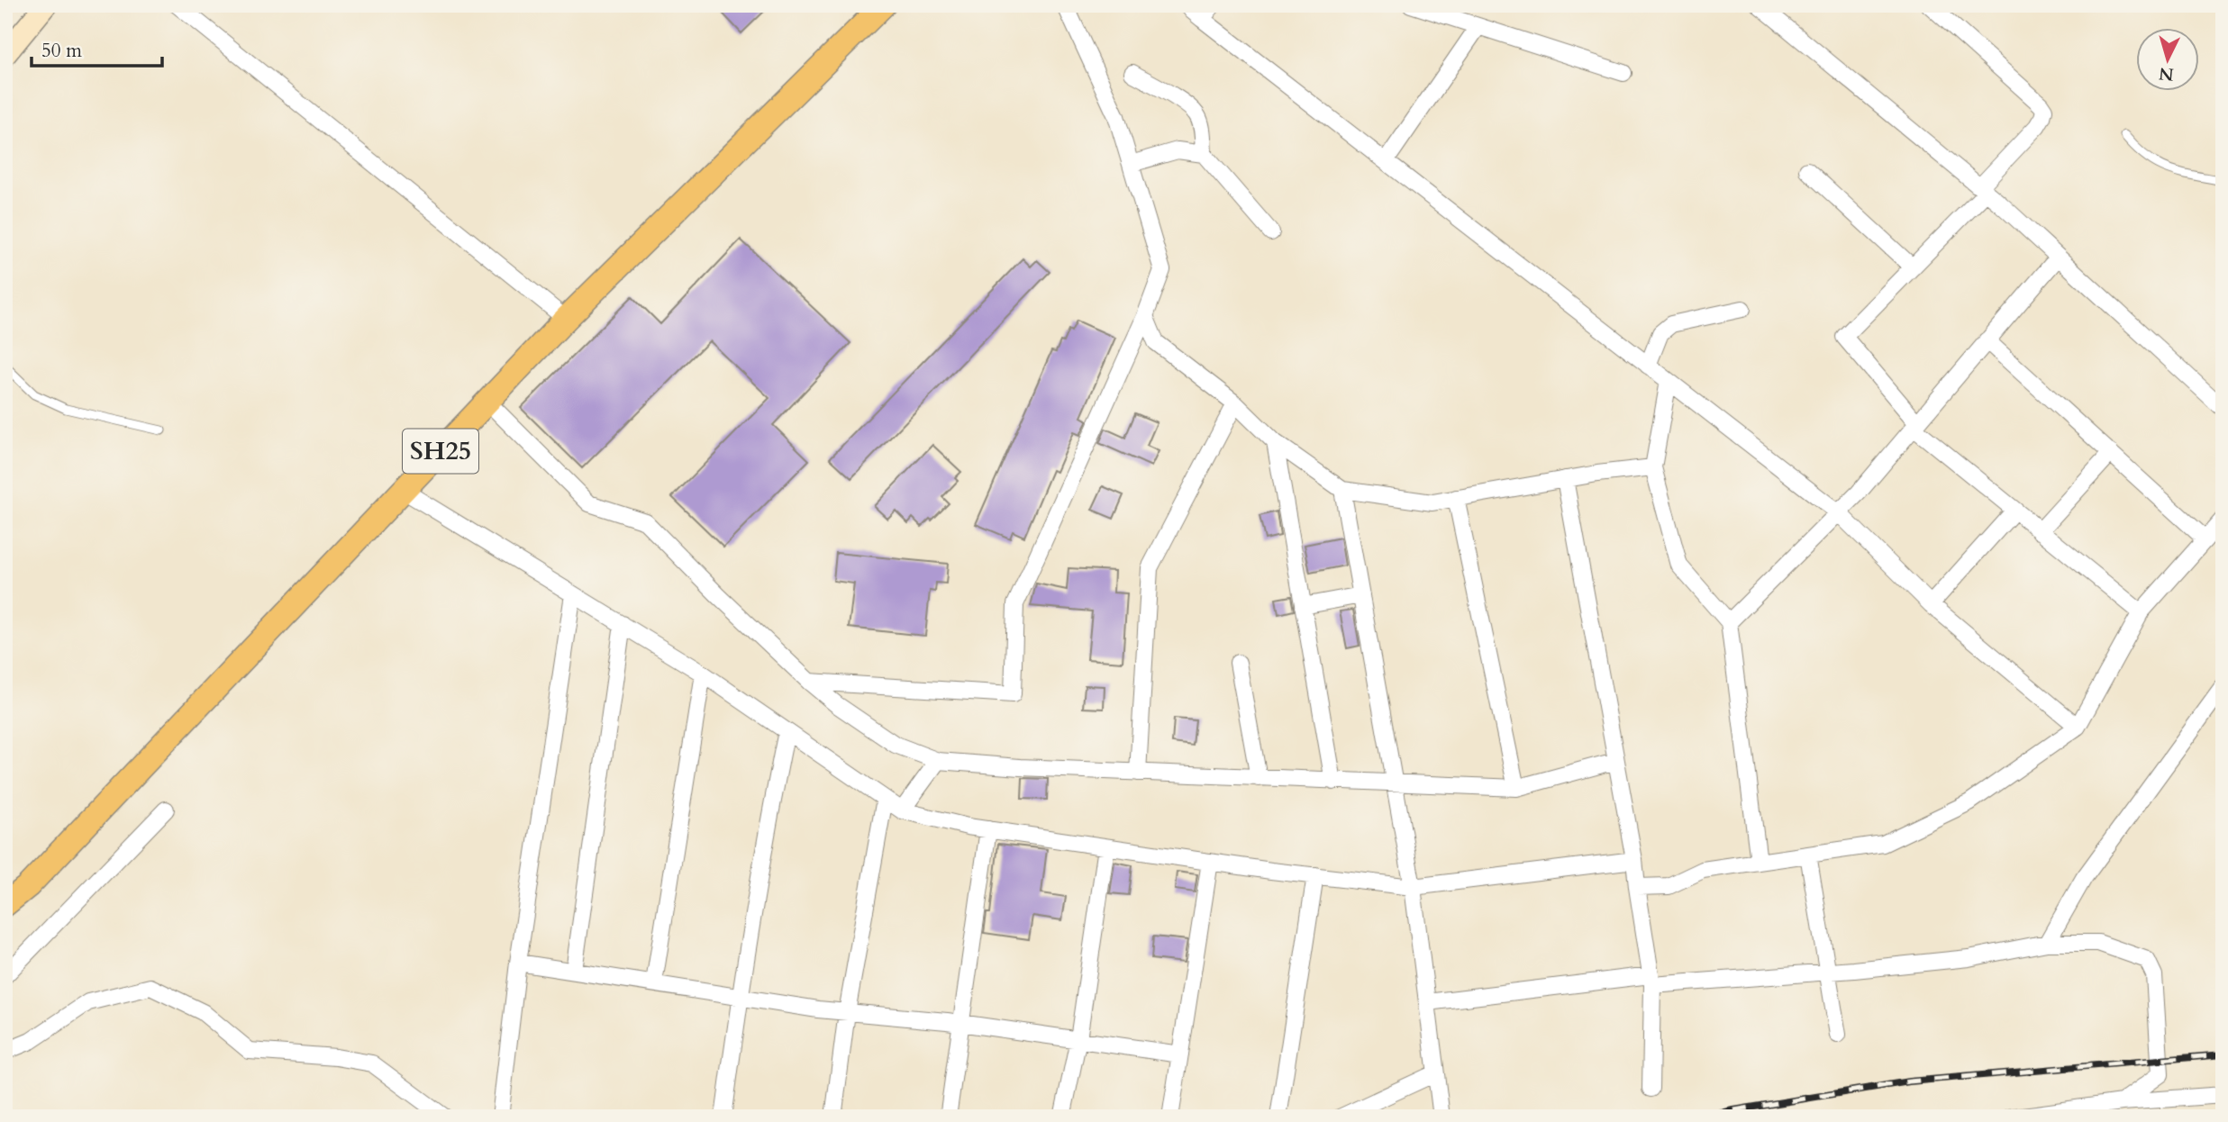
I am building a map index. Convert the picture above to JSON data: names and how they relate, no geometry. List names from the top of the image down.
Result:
{
  "streets": {
    "main road": ["SH25"]
  },
  "scale_bar": "50 m",
  "north": "bottom"
}
